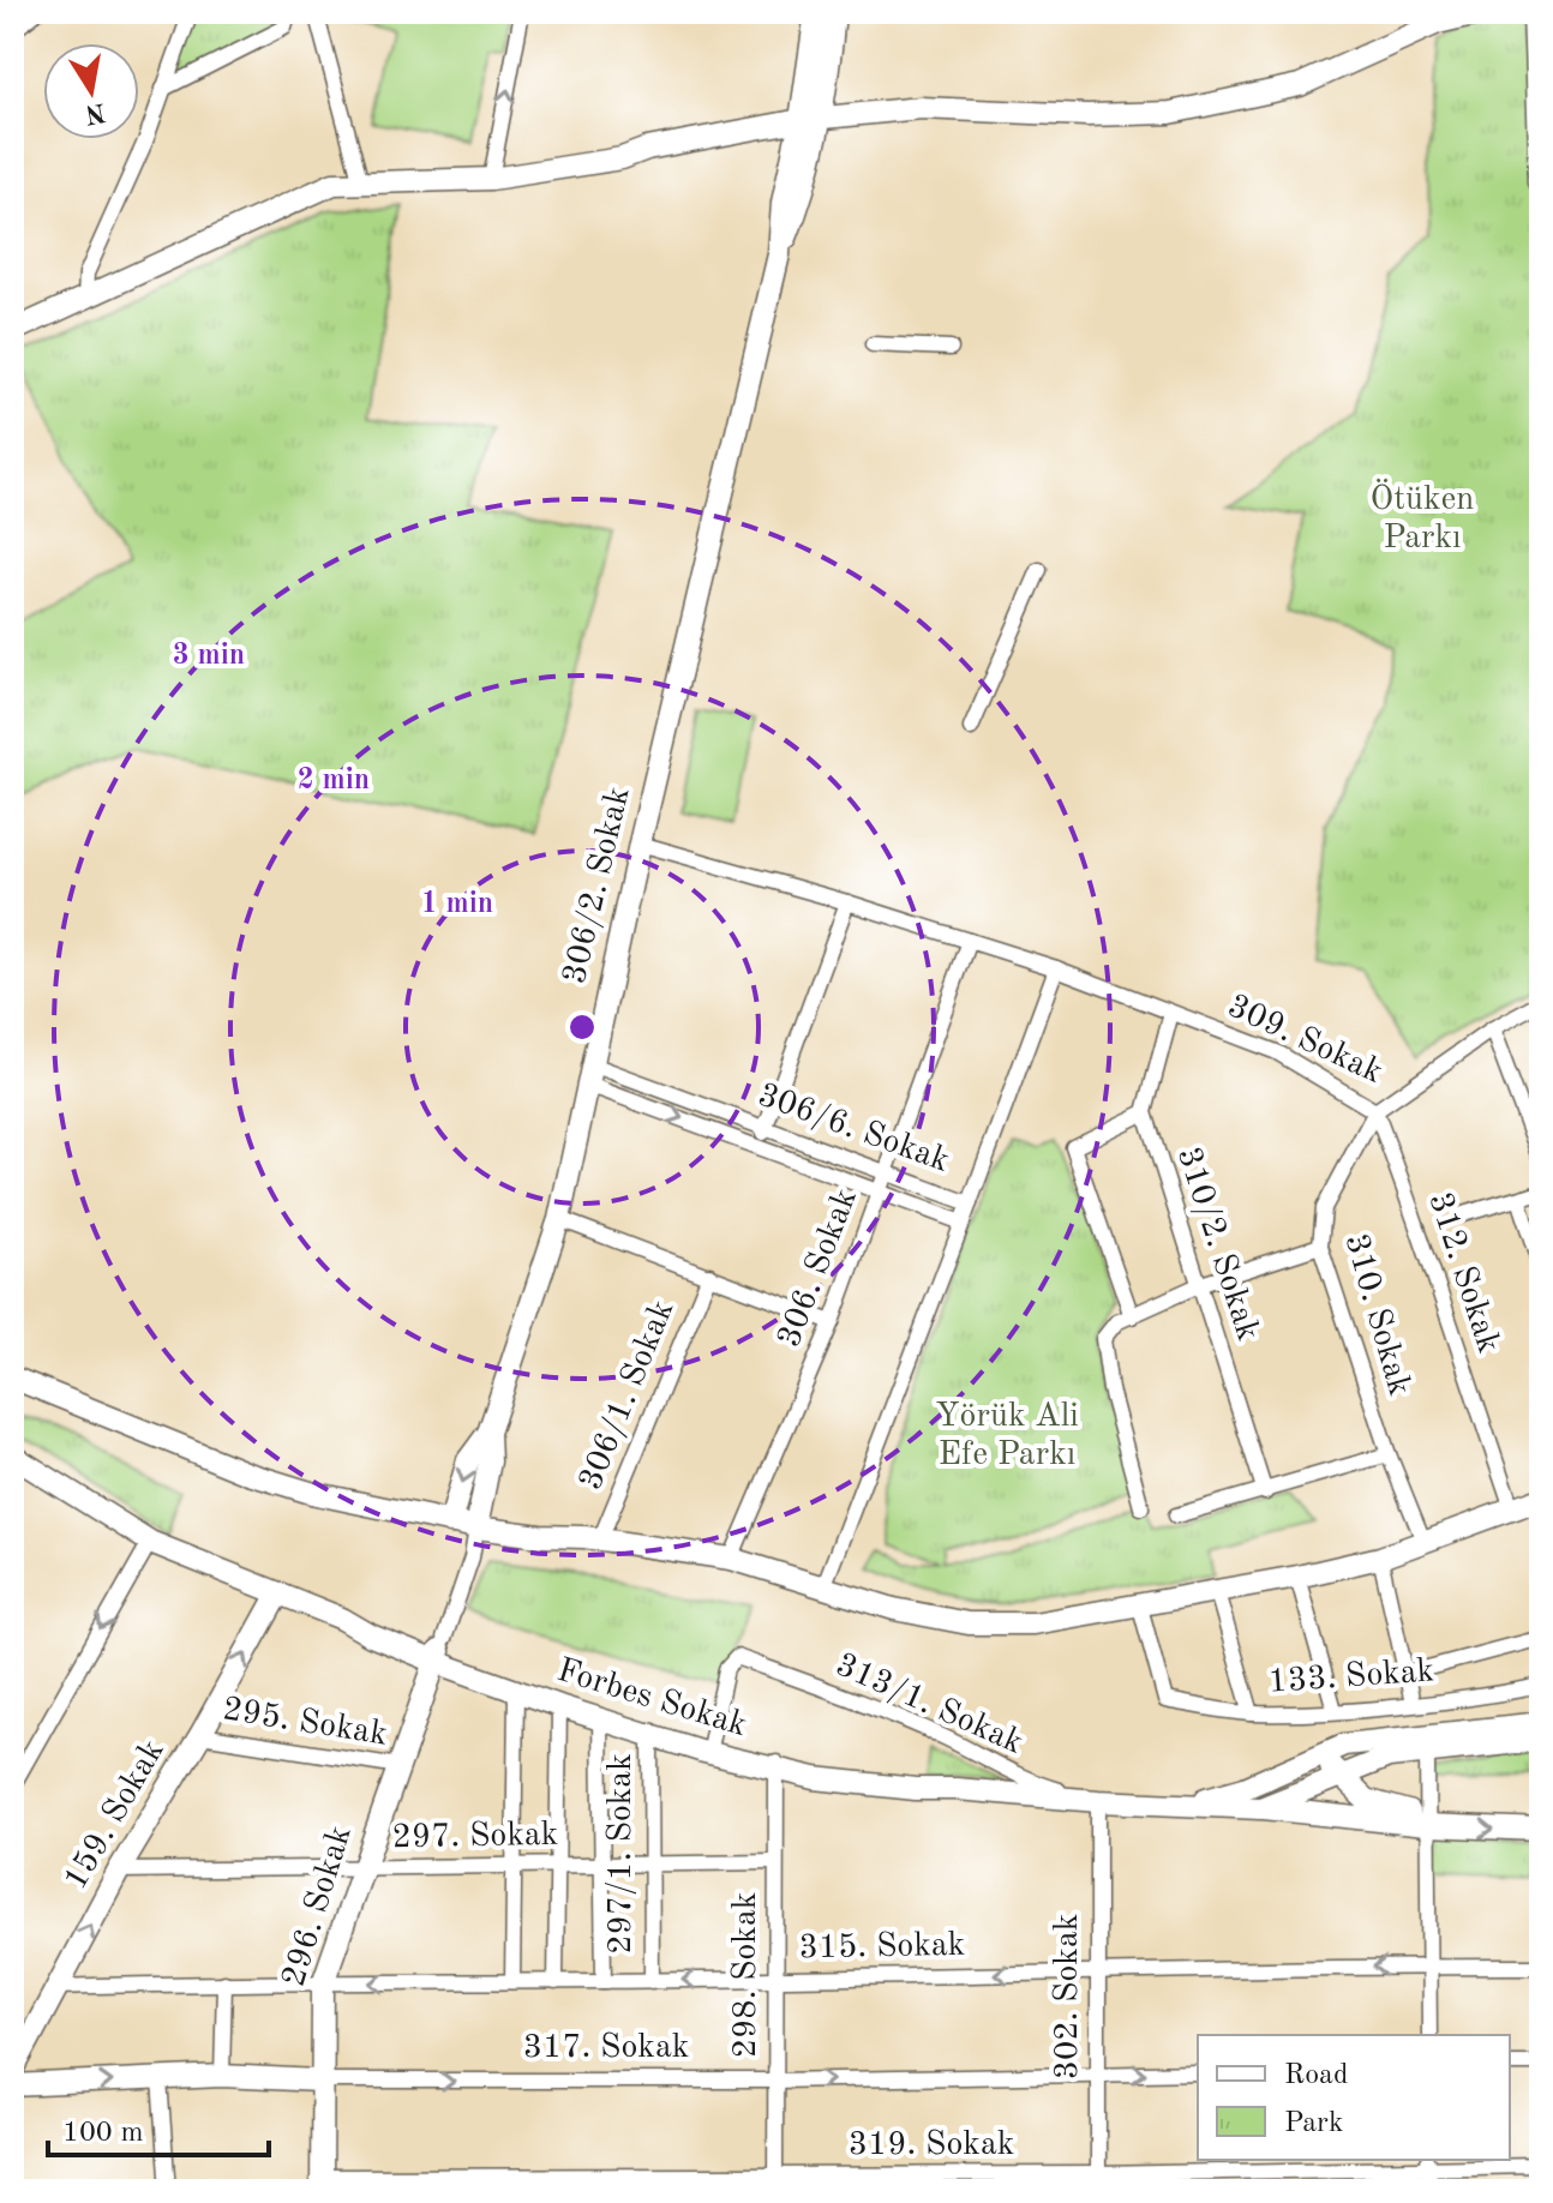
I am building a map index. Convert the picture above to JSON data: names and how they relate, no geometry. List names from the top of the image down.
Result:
{
  "streets": {
    "main road": [
      "306/2. Sokak",
      "Forbes Sokak",
      "159. Sokak",
      "296. Sokak",
      "317. Sokak"
    ],
    "street": [
      "309. Sokak",
      "306/6. Sokak",
      "310/2. Sokak",
      "306. Sokak",
      "312. Sokak",
      "310. Sokak",
      "306/1. Sokak",
      "133. Sokak",
      "313/1. Sokak",
      "295. Sokak",
      "297. Sokak",
      "297/1. Sokak",
      "315. Sokak",
      "298. Sokak",
      "302. Sokak",
      "319. Sokak"
    ]
  },
  "crossings": [
    ["306/2. Sokak", "309. Sokak"],
    ["306/2. Sokak", "306/6. Sokak"],
    ["309. Sokak", "310/2. Sokak"],
    ["309. Sokak", "306. Sokak"],
    ["309. Sokak", "312. Sokak"],
    ["309. Sokak", "310. Sokak"],
    ["306/6. Sokak", "306. Sokak"],
    ["312. Sokak", "310. Sokak"],
    ["Forbes Sokak", "313/1. Sokak"],
    ["Forbes Sokak", "159. Sokak"],
    ["Forbes Sokak", "297/1. Sokak"],
    ["Forbes Sokak", "296. Sokak"],
    ["Forbes Sokak", "298. Sokak"],
    ["Forbes Sokak", "302. Sokak"],
    ["313/1. Sokak", "302. Sokak"],
    ["295. Sokak", "159. Sokak"],
    ["295. Sokak", "296. Sokak"],
    ["159. Sokak", "297. Sokak"],
    ["159. Sokak", "315. Sokak"],
    ["297. Sokak", "297/1. Sokak"],
    ["297. Sokak", "296. Sokak"],
    ["297. Sokak", "298. Sokak"],
    ["297/1. Sokak", "315. Sokak"],
    ["296. Sokak", "315. Sokak"],
    ["296. Sokak", "317. Sokak"],
    ["296. Sokak", "319. Sokak"],
    ["315. Sokak", "298. Sokak"],
    ["315. Sokak", "302. Sokak"],
    ["298. Sokak", "317. Sokak"],
    ["298. Sokak", "319. Sokak"],
    ["302. Sokak", "317. Sokak"],
    ["302. Sokak", "319. Sokak"]
  ],
  "one_way": ["159. Sokak", "315. Sokak", "317. Sokak"],
  "parks": ["Ötüken Parkı", "Yörük Ali Efe Parkı"],
  "legend": ["Road", "Park"],
  "scale_bar": "100 m",
  "north": "bottom",
  "rings": ["3 min", "2 min", "1 min"]
}
